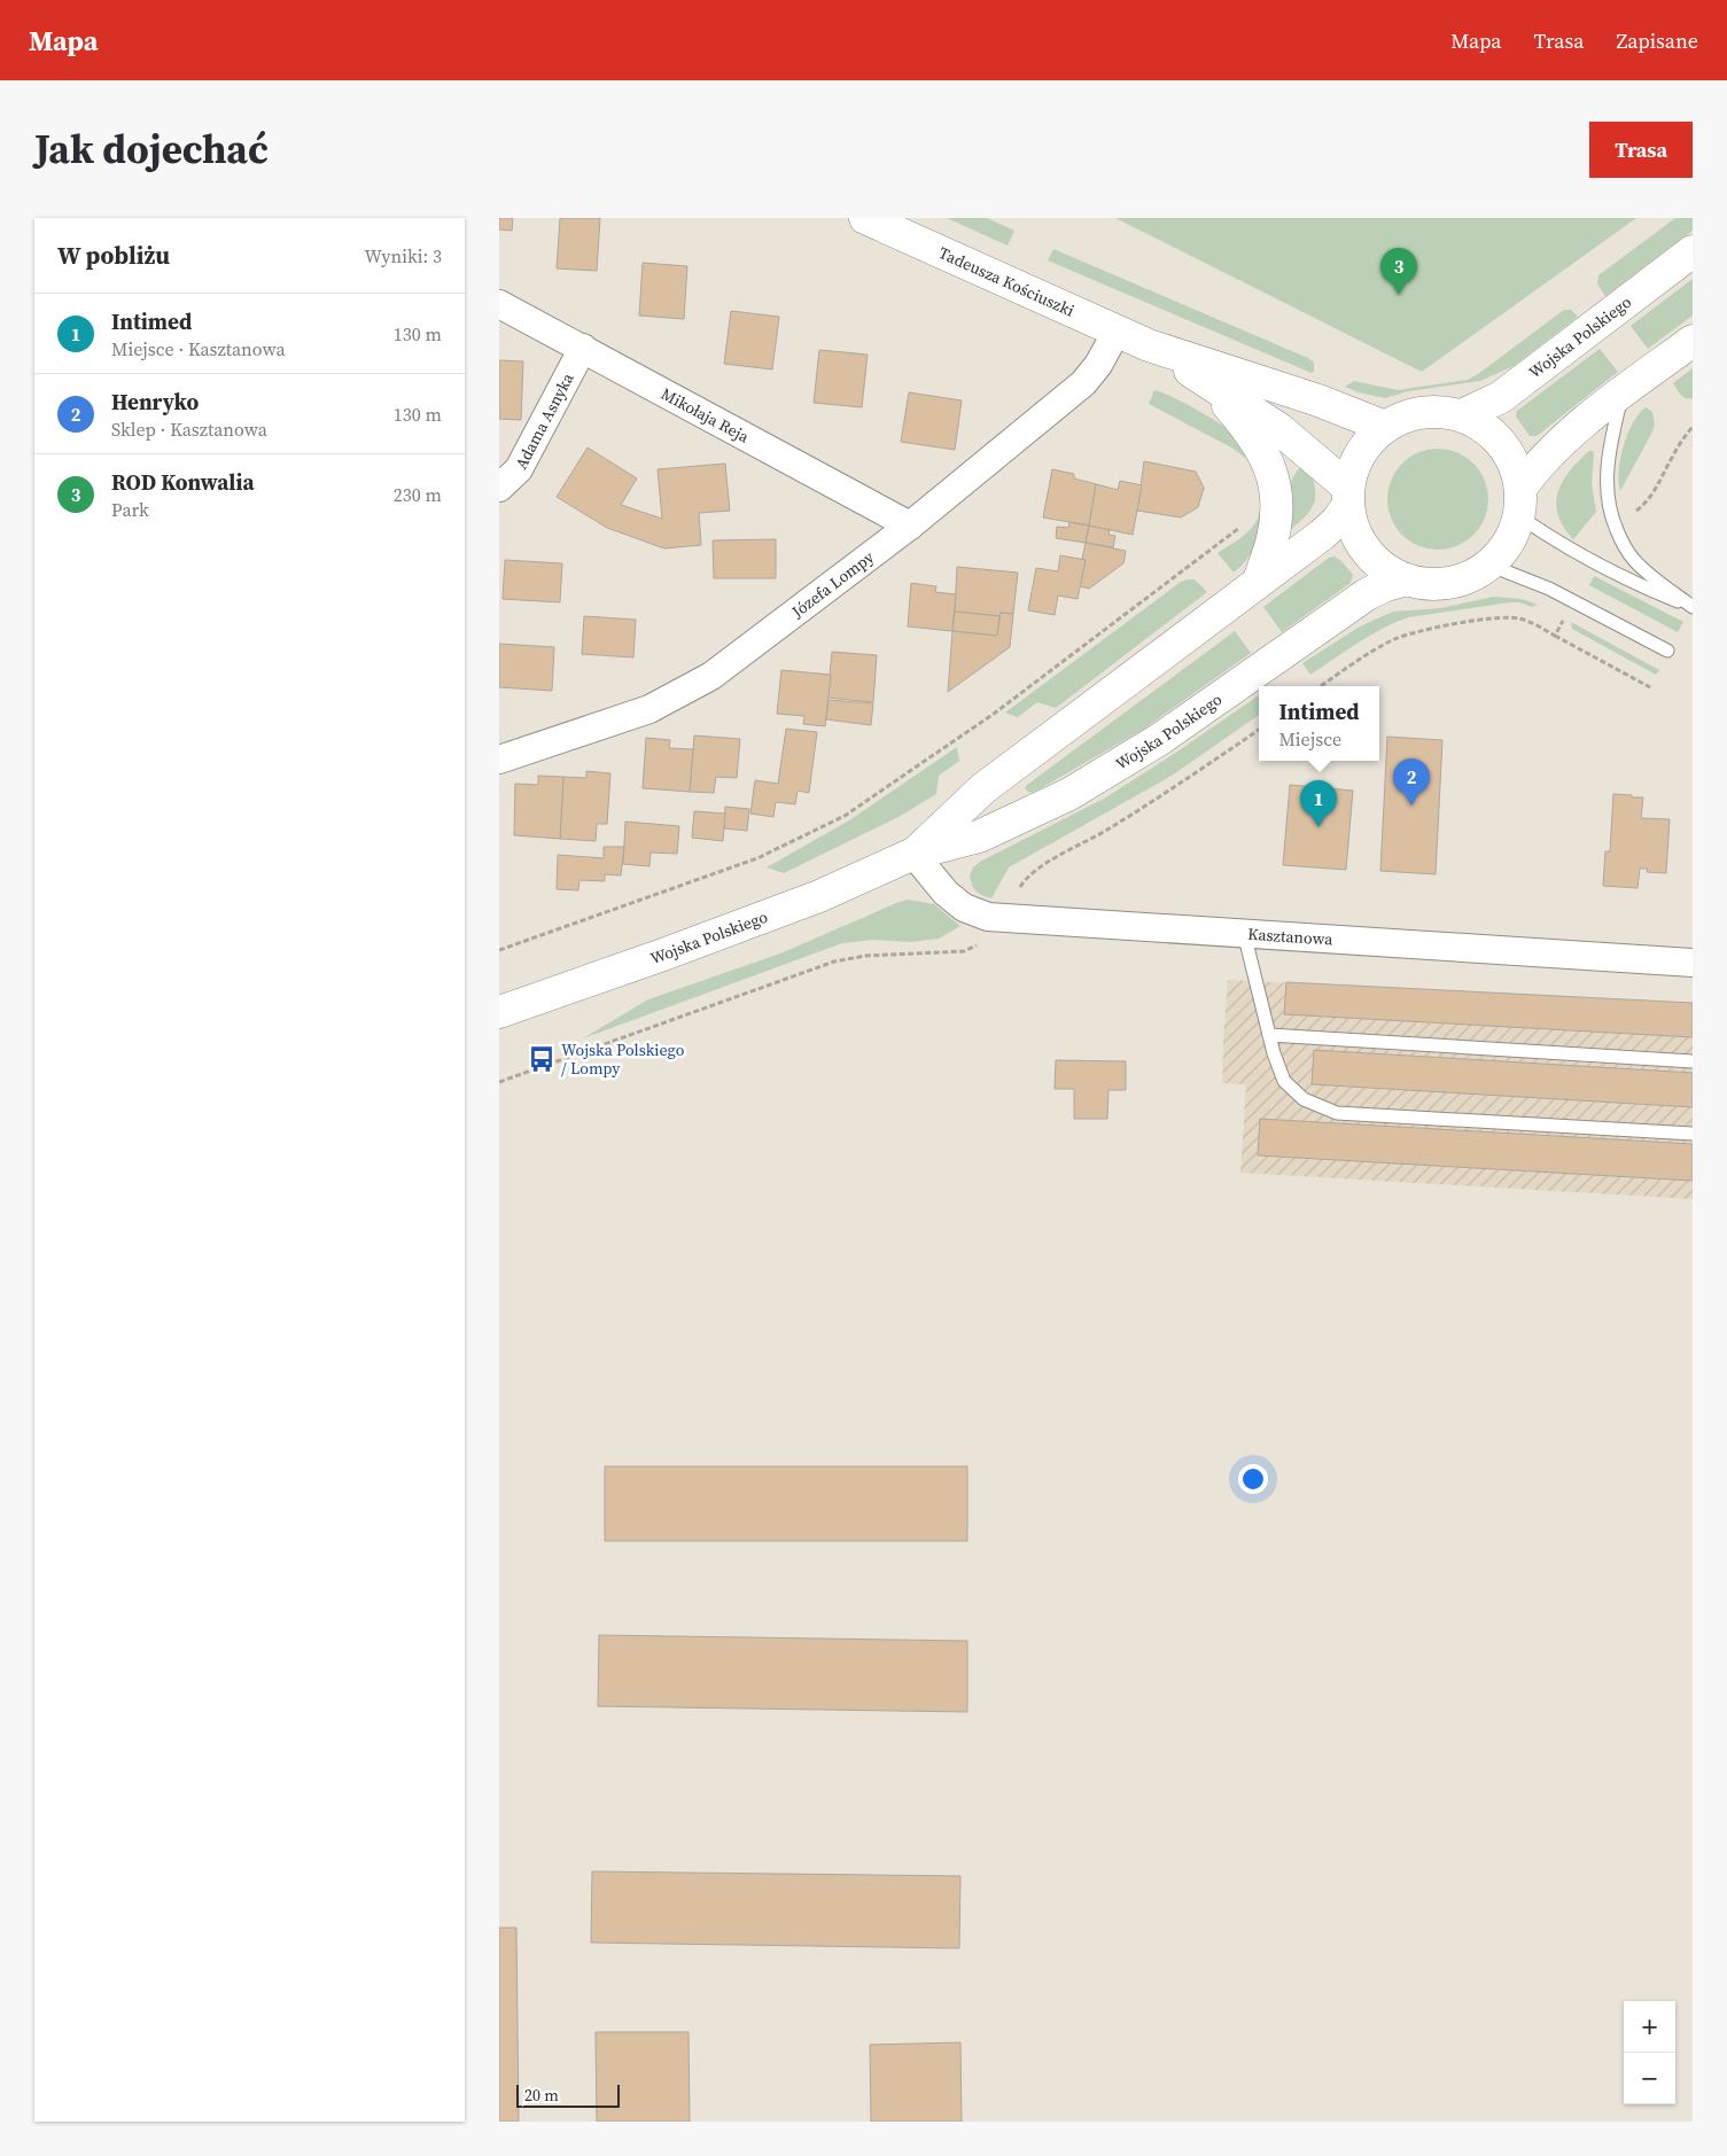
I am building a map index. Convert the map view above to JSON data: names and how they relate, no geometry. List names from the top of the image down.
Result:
{
  "streets": {
    "street": [
      "Tadeusza Kościuszki",
      "Wojska Polskiego",
      "Mikołaja Reja",
      "Adama Asnyka",
      "Józefa Lompy",
      "Kasztanowa"
    ]
  },
  "crossings": [
    ["Tadeusza Kościuszki", "Wojska Polskiego"],
    ["Tadeusza Kościuszki", "Józefa Lompy"],
    ["Wojska Polskiego", "Kasztanowa"],
    ["Mikołaja Reja", "Adama Asnyka"],
    ["Mikołaja Reja", "Józefa Lompy"]
  ],
  "places": {
    "bus stop": ["Wojska Polskiego / Lompy"]
  },
  "scale_bar": "20 m",
  "page": {
    "header": "Mapa",
    "nav": ["Mapa", "Trasa", "Zapisane"],
    "title": "Jak dojechać",
    "buttons": "Trasa",
    "heading": ["W pobliżu", "Wyniki: 3"],
    "pins": ["3", "2", "1"],
    "list": [
      {
        "mark": "1",
        "name": "Intimed",
        "note": "Miejsce · Kasztanowa",
        "value": "130 m"
      },
      {
        "mark": "2",
        "name": "Henryko",
        "note": "Sklep · Kasztanowa",
        "value": "130 m"
      },
      {
        "mark": "3",
        "name": "ROD Konwalia",
        "note": "Park",
        "value": "230 m"
      }
    ],
    "popup": ["Intimed", "Miejsce"],
    "map_buttons": ["+", "−"],
    "scale": "20 m"
  }
}
